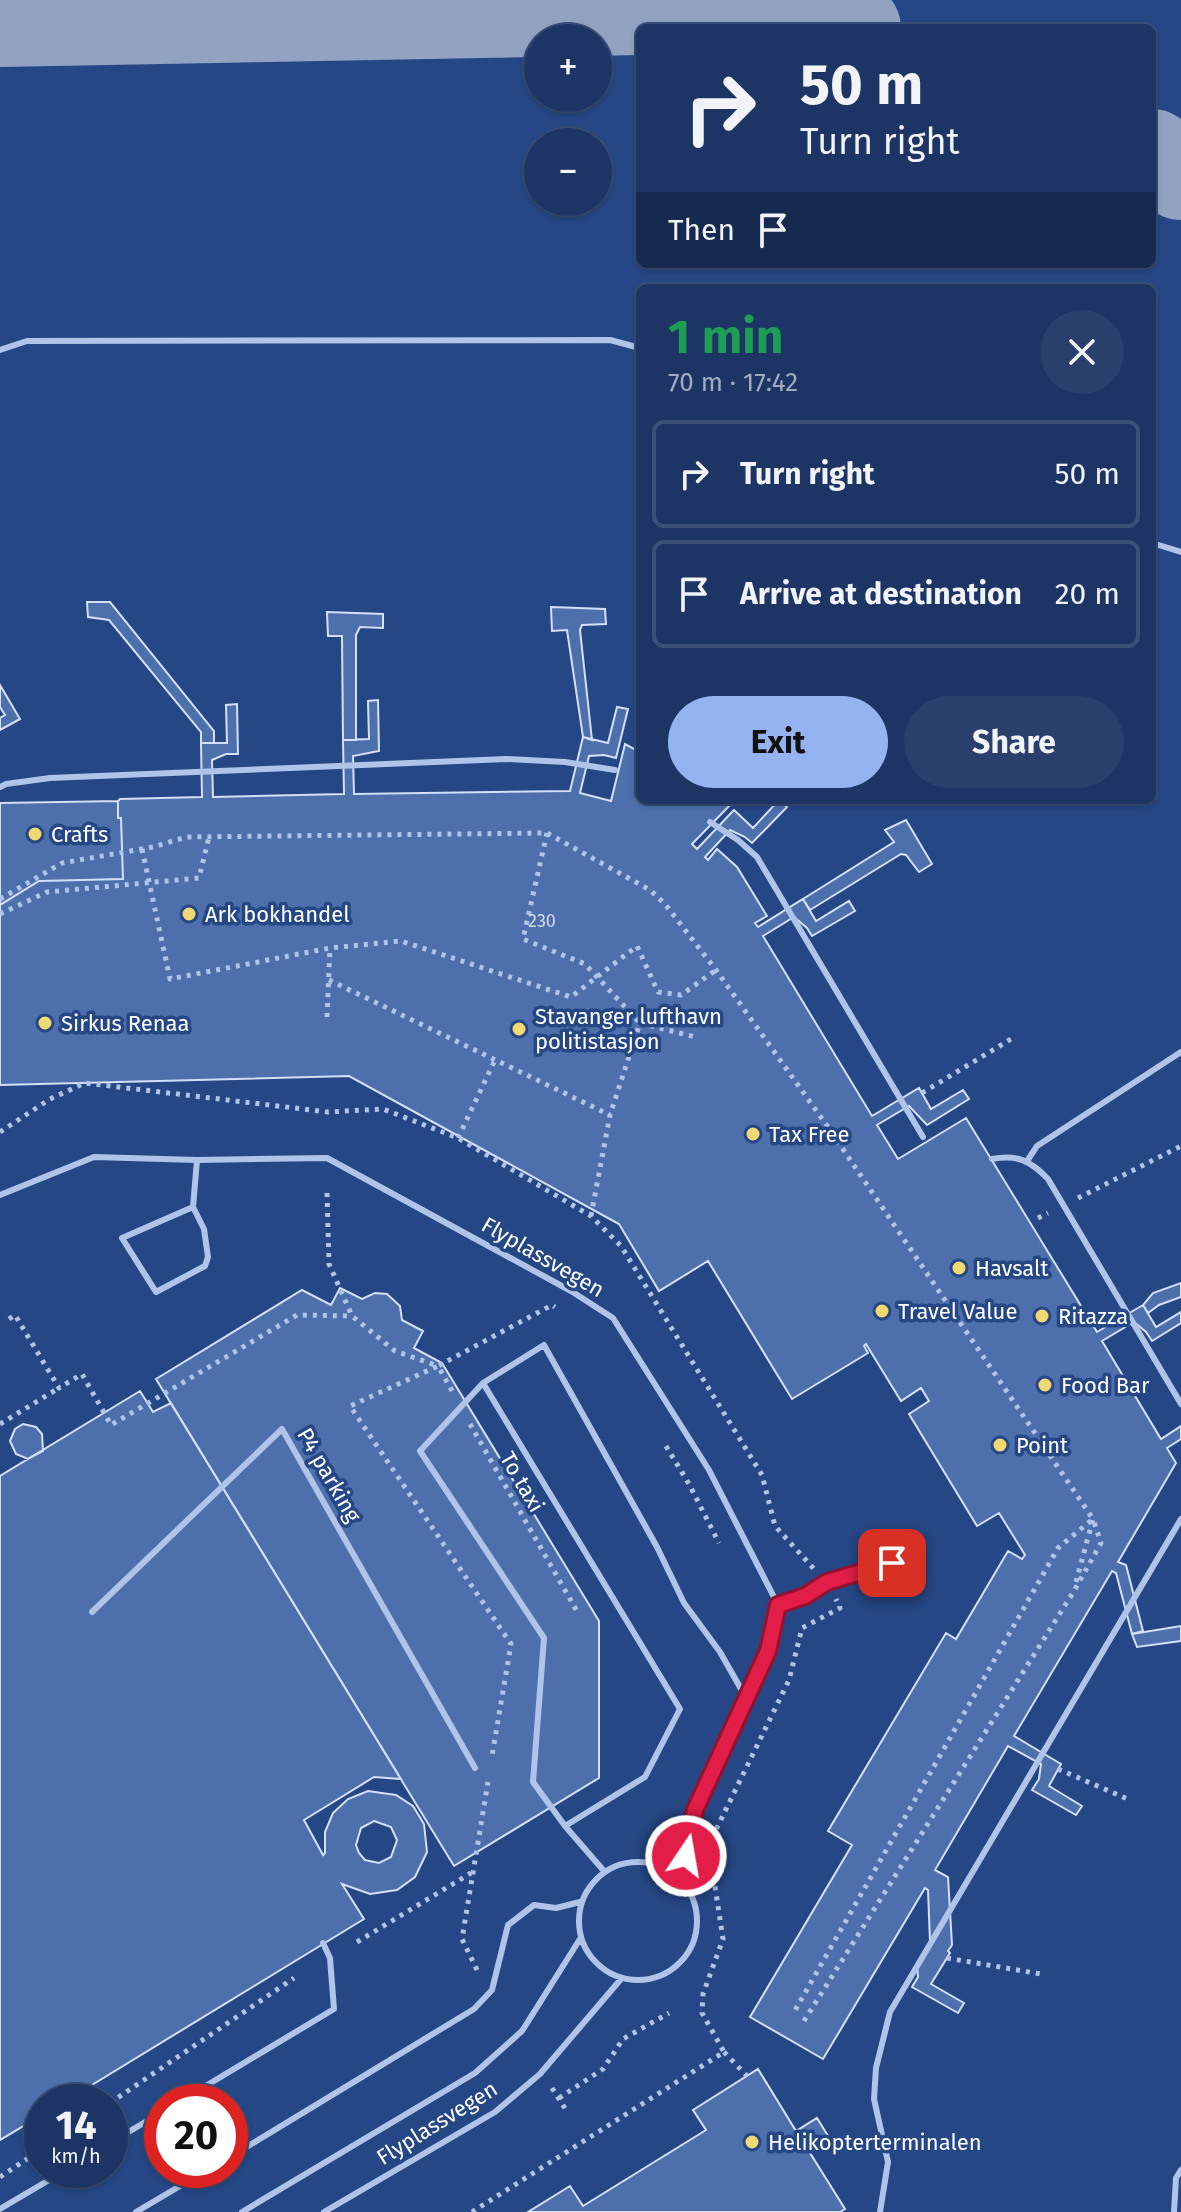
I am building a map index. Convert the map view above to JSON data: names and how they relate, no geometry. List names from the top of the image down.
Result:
{
  "streets": {
    "lane": ["Flyplassvegen", "P4 parking"],
    "path": ["To taxi"]
  },
  "places": [
    "Crafts",
    "Ark bokhandel",
    "Sirkus Renaa",
    "Stavanger lufthavn politistasjon",
    "Tax Free",
    "Havsalt",
    "Travel Value",
    "Ritazza",
    "Food Bar",
    "Point",
    "Helikopterterminalen"
  ],
  "house_numbers": ["230"],
  "page": {
    "map_buttons": ["+", "−"],
    "turn": ["50 m", "Turn right"],
    "then": "Then",
    "heading": ["1 min", "70 m · 17:42"],
    "list": [
      {
        "name": "Turn right",
        "value": "50 m"
      },
      {
        "name": "Arrive at destination",
        "value": "20 m"
      }
    ],
    "buttons": ["Exit", "Share"],
    "speed": "14 km/h",
    "limit": "20"
  }
}
